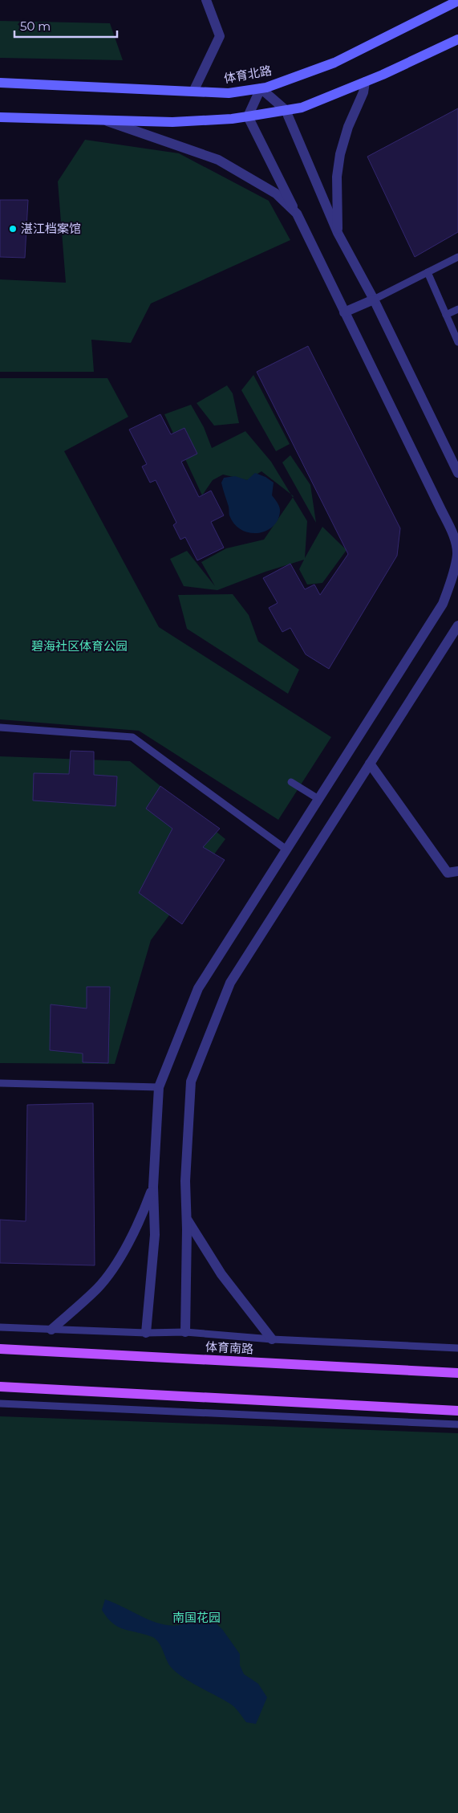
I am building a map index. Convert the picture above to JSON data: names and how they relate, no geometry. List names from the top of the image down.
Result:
{
  "streets": {
    "main road": ["体育北路", "体育南路"]
  },
  "parks": ["碧海社区体育公园", "南国花园"],
  "places": ["湛江档案馆"],
  "scale_bar": "50 m"
}
